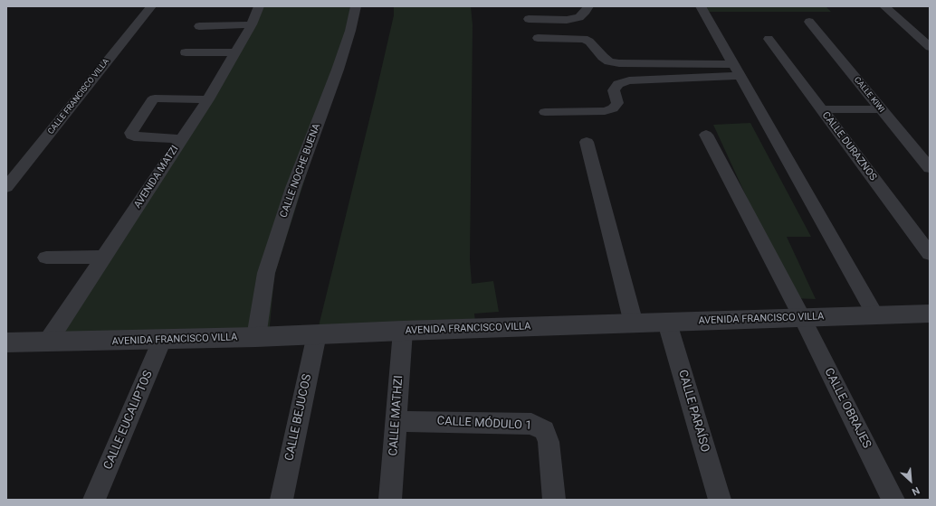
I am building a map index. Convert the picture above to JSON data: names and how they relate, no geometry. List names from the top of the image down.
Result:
{
  "streets": {
    "street": [
      "CALLE KIWI",
      "CALLE FRANCISCO VILLA",
      "CALLE DURAZNOS",
      "CALLE NOCHE BUENA",
      "AVENIDA MATZI",
      "AVENIDA FRANCISCO VILLA",
      "CALLE OBRAJES",
      "CALLE PARAÍSO",
      "CALLE MATHZI",
      "CALLE BEJUCOS",
      "CALLE EUCALIPTOS",
      "CALLE MÓDULO 1"
    ]
  },
  "crossings": [
    ["CALLE NOCHE BUENA", "AVENIDA FRANCISCO VILLA"],
    ["AVENIDA MATZI", "AVENIDA FRANCISCO VILLA"],
    ["AVENIDA FRANCISCO VILLA", "CALLE OBRAJES"],
    ["AVENIDA FRANCISCO VILLA", "CALLE PARAÍSO"],
    ["AVENIDA FRANCISCO VILLA", "CALLE MATHZI"],
    ["AVENIDA FRANCISCO VILLA", "CALLE BEJUCOS"],
    ["AVENIDA FRANCISCO VILLA", "CALLE EUCALIPTOS"],
    ["CALLE MATHZI", "CALLE MÓDULO 1"]
  ],
  "north": "bottom right"
}
